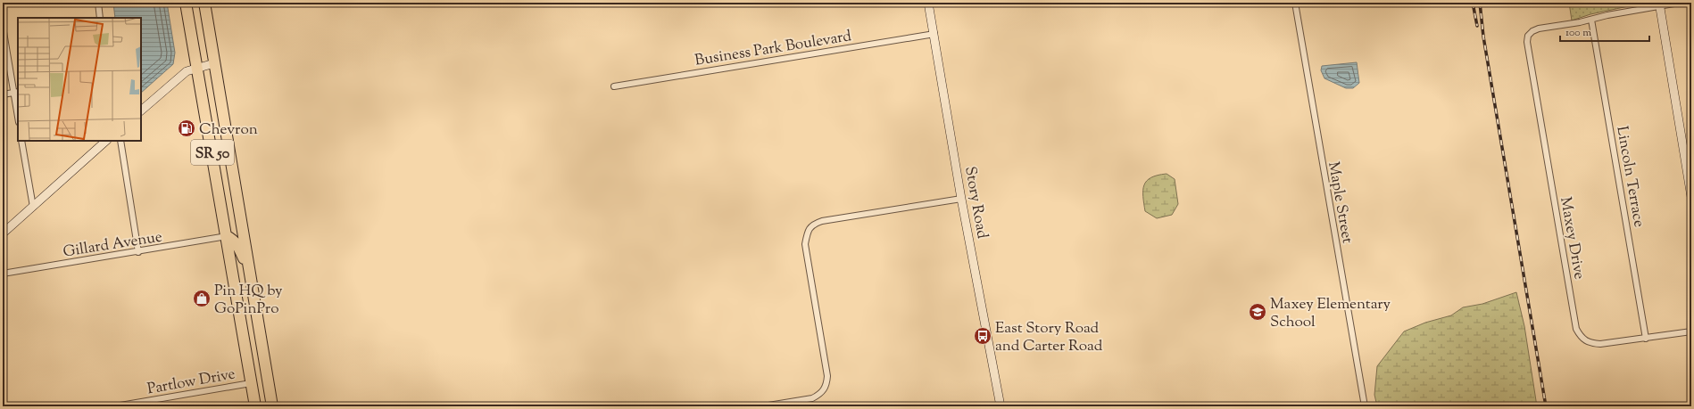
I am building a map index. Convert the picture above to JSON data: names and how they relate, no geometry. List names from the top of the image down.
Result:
{
  "streets": {
    "highway": ["SR 50"],
    "street": [
      "Business Park Boulevard",
      "Lincoln Terrace",
      "Story Road",
      "Maple Street",
      "Maxey Drive",
      "Gillard Avenue",
      "Partlow Drive"
    ]
  },
  "crossings": [
    ["Business Park Boulevard", "Story Road"],
    ["SR 50", "Gillard Avenue"],
    ["SR 50", "Partlow Drive"],
    ["Lincoln Terrace", "Maxey Drive"]
  ],
  "places": {
    "fuel station": ["Chevron"],
    "shop": ["Pin HQ by GoPinPro"],
    "school or university": ["Maxey Elementary School"],
    "bus stop": ["East Story Road and Carter Road"]
  },
  "scale_bar": "100 m"
}
